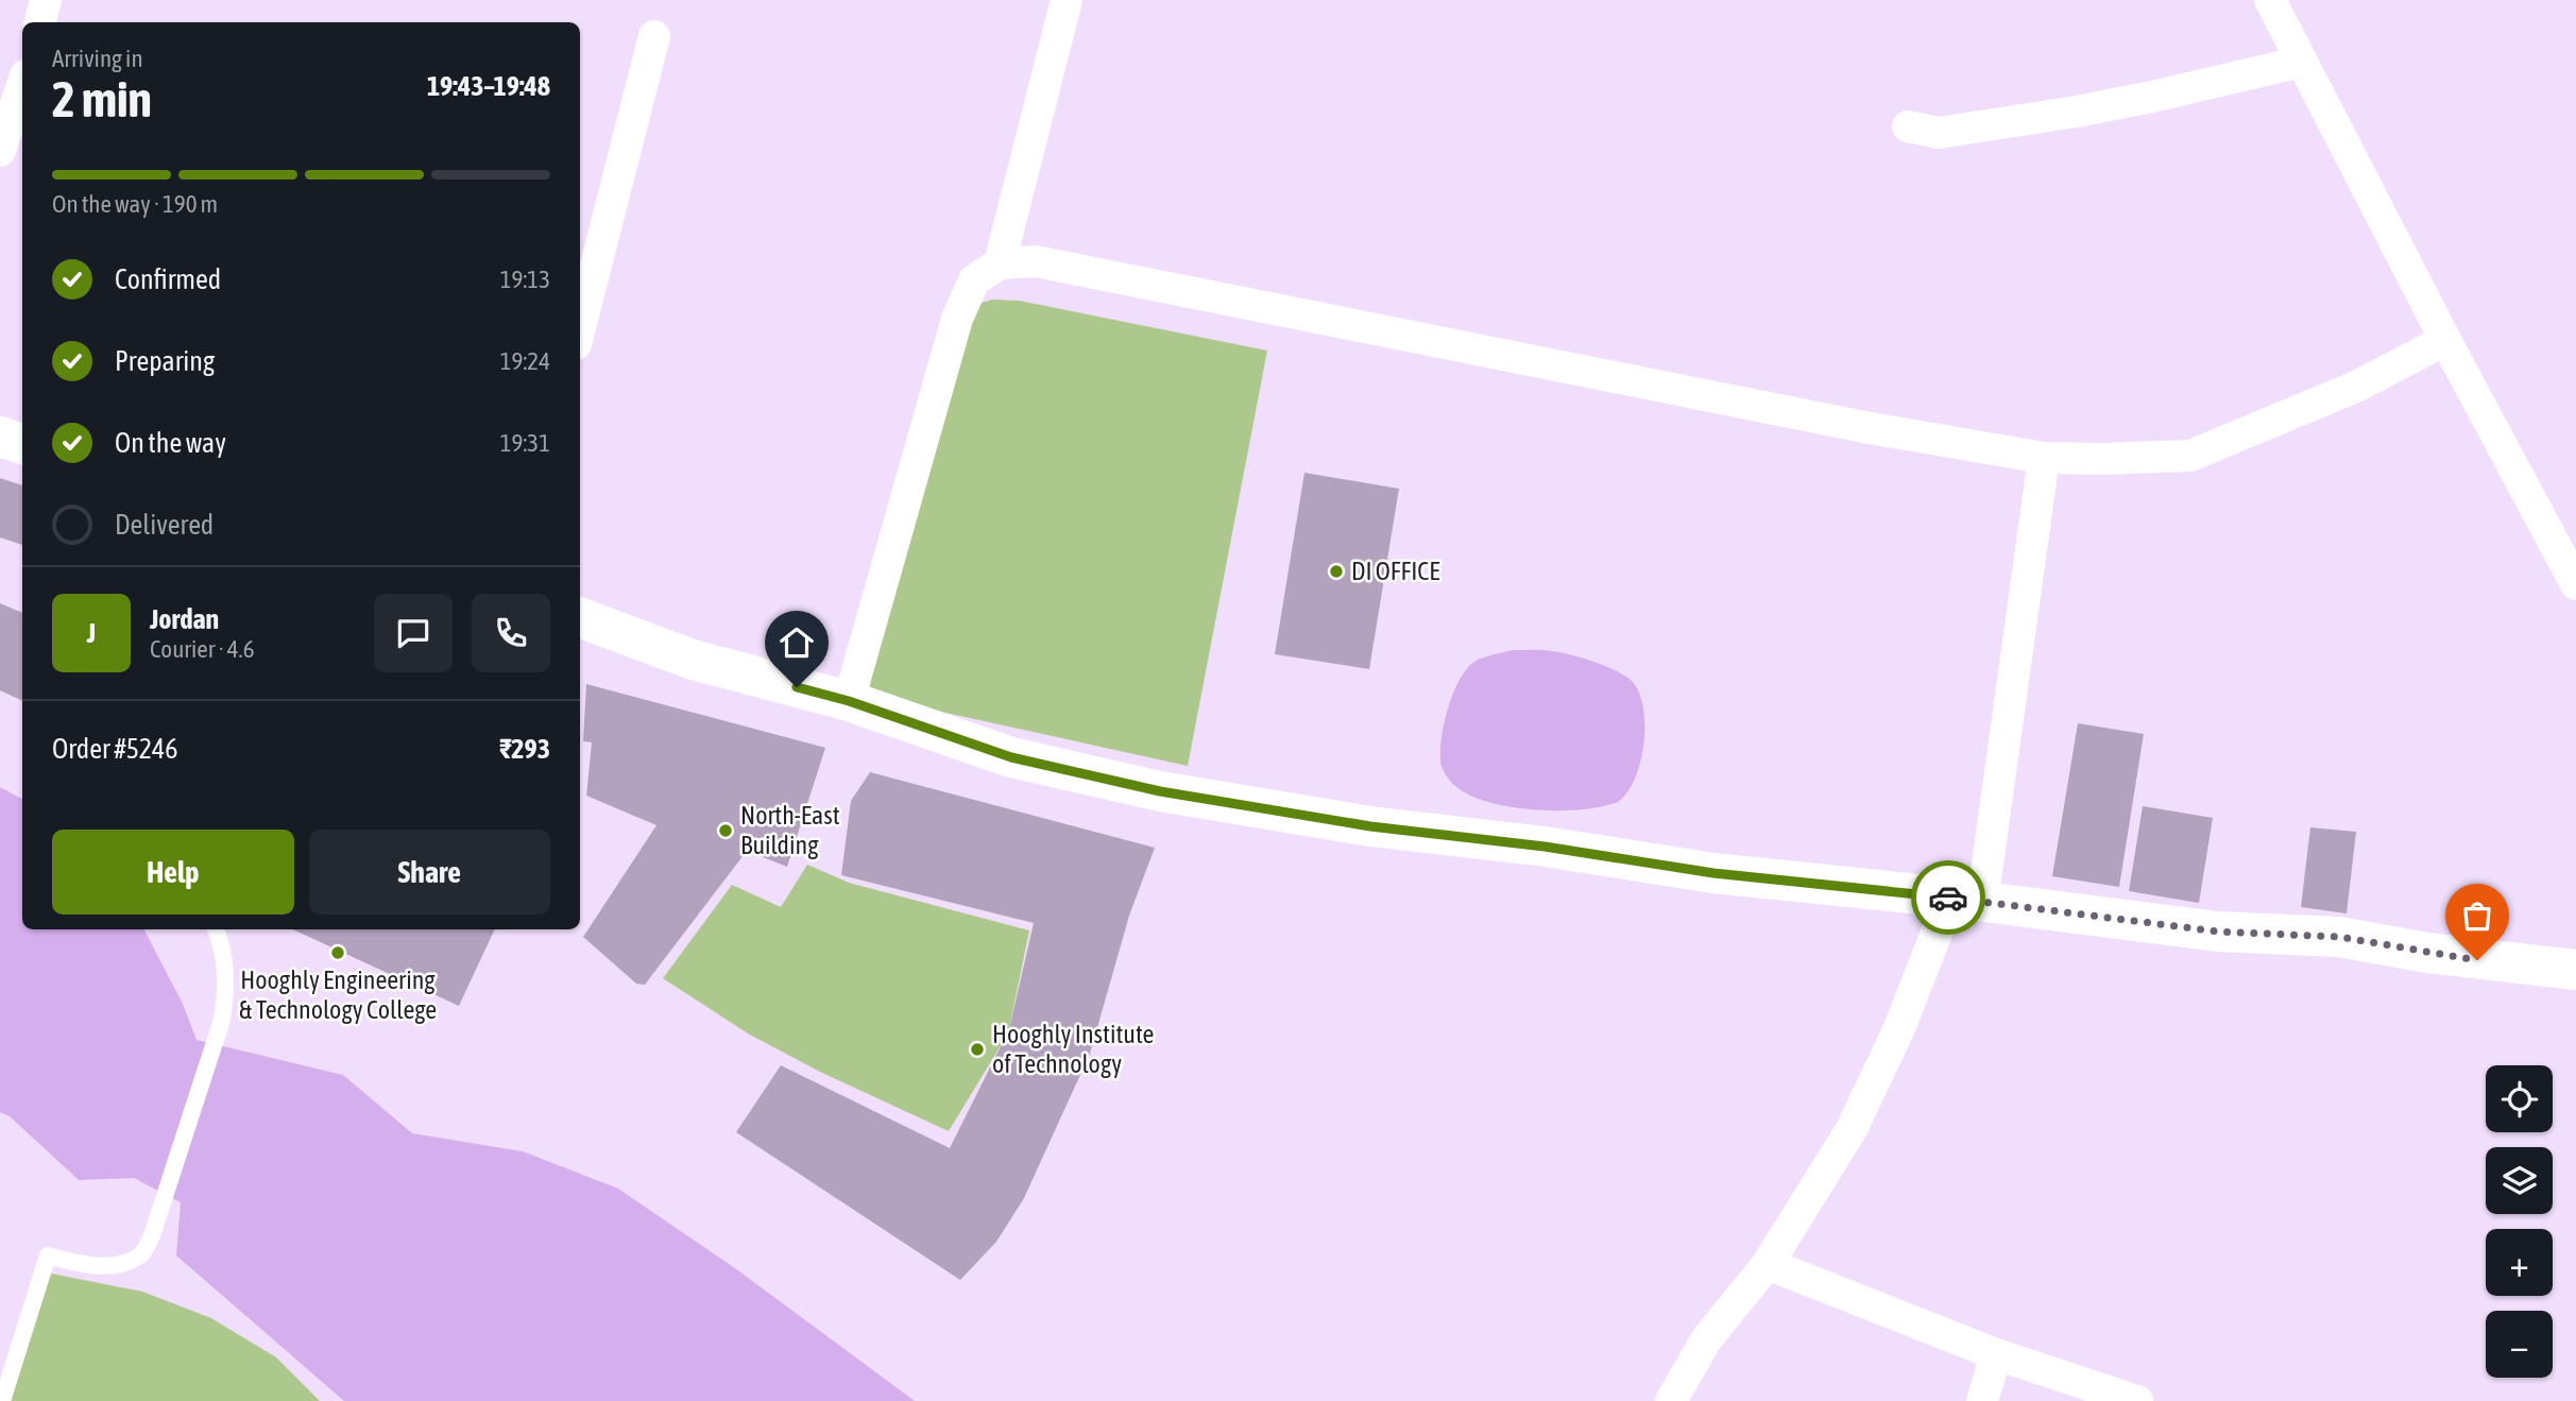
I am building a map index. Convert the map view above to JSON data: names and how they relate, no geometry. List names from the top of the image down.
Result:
{
  "places": [
    "DI OFFICE",
    "North-East Building",
    "Hooghly Engineering & Technology College",
    "Hooghly Institute of Technology"
  ],
  "page": {
    "heading": ["2 min", "Arriving in", "19:43–19:48"],
    "panel": [
      "Jordan",
      "Courier · 4.6",
      "Order #5246",
      "₹293"
    ],
    "bar": "On the way · 190 m",
    "list": [
      ["Confirmed", "19:13"],
      ["Preparing", "19:24"],
      ["On the way", "19:31"],
      "Delivered"
    ],
    "round": "J",
    "buttons": ["Help", "Share"],
    "map_buttons": ["+", "−"]
  }
}
